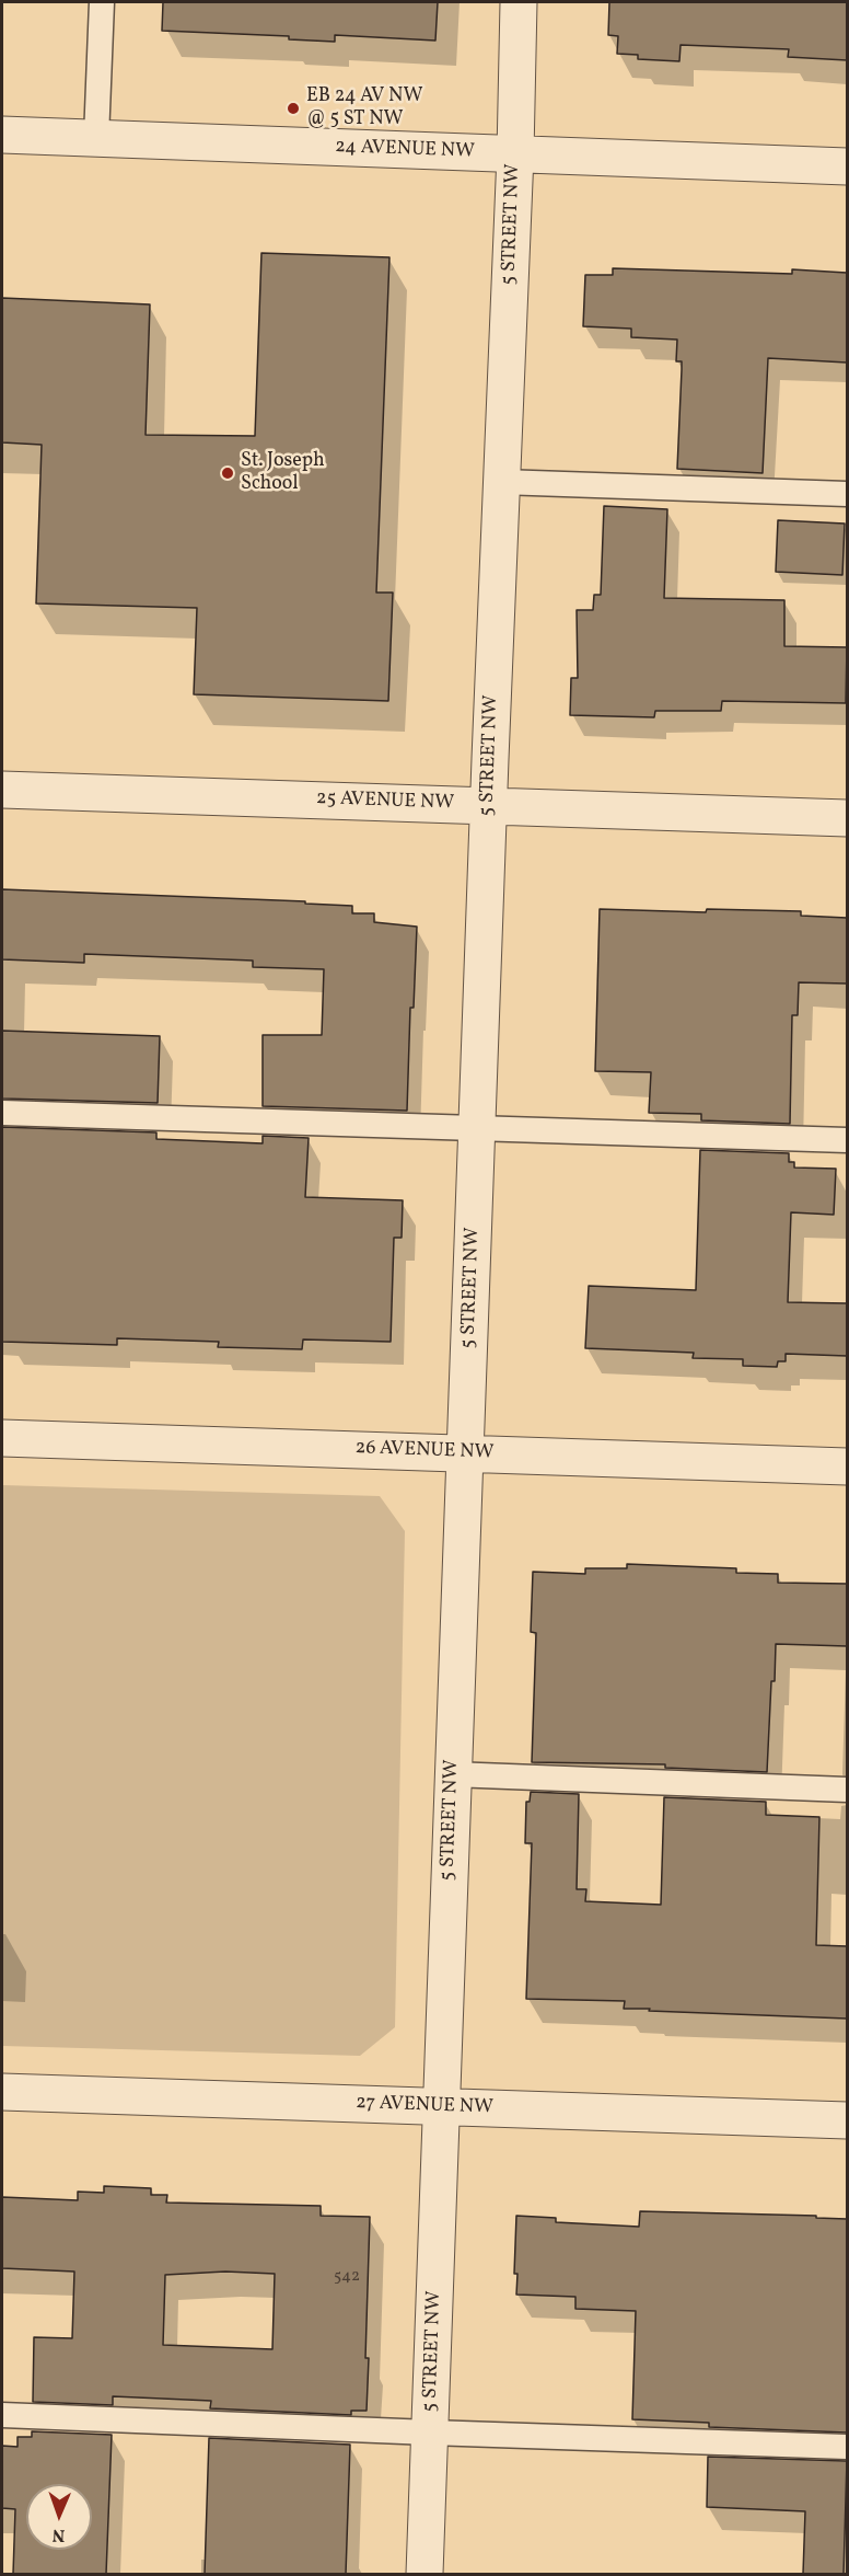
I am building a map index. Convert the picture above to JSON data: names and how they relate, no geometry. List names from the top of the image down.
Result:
{
  "streets": {
    "street": [
      "24 AVENUE NW",
      "5 STREET NW",
      "25 AVENUE NW",
      "26 AVENUE NW",
      "27 AVENUE NW"
    ]
  },
  "crossings": [
    ["24 AVENUE NW", "5 STREET NW"],
    ["5 STREET NW", "25 AVENUE NW"],
    ["5 STREET NW", "26 AVENUE NW"],
    ["5 STREET NW", "27 AVENUE NW"]
  ],
  "places": ["EB 24 AV NW @ 5 ST NW", "St. Joseph School"],
  "house_numbers": ["542"],
  "north": "bottom"
}
